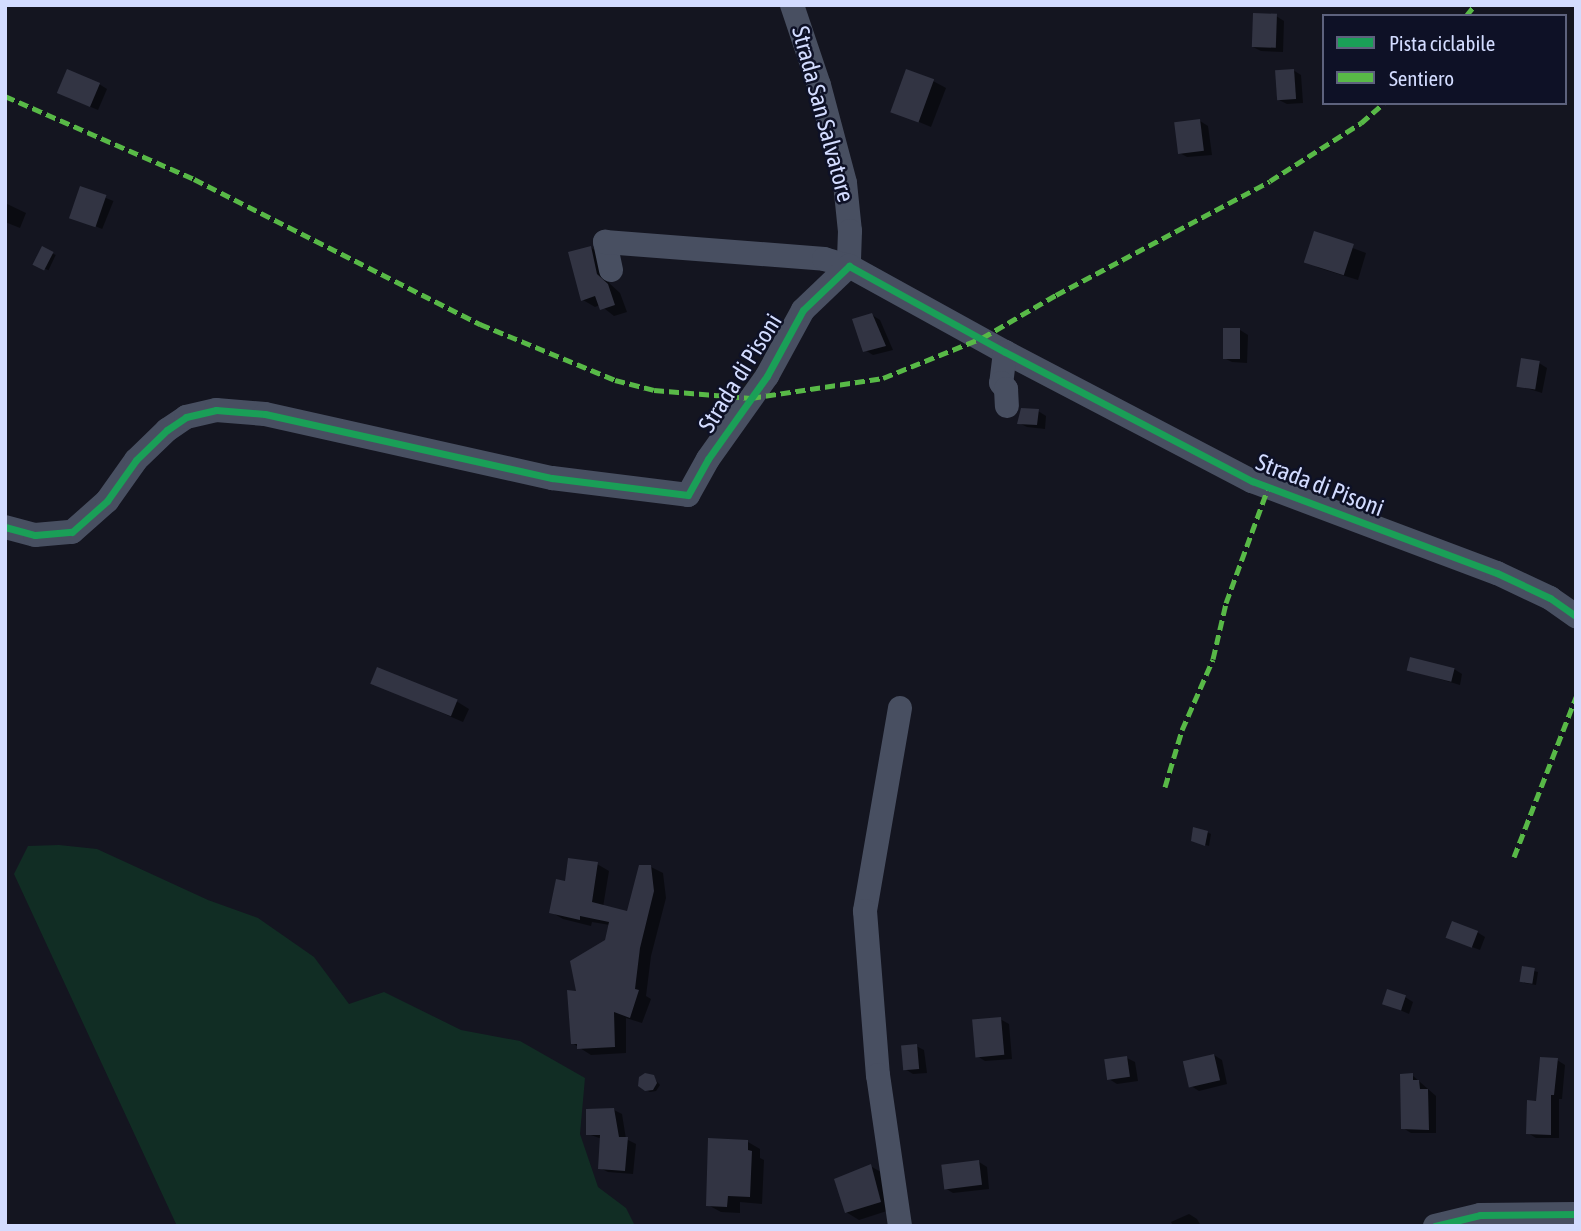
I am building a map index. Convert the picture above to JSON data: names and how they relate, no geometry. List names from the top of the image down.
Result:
{
  "streets": {
    "street": ["Strada San Salvatore", "Strada di Pisoni"]
  },
  "crossings": [
    ["Strada San Salvatore", "Strada di Pisoni"]
  ],
  "legend": ["Pista ciclabile", "Sentiero"]
}
